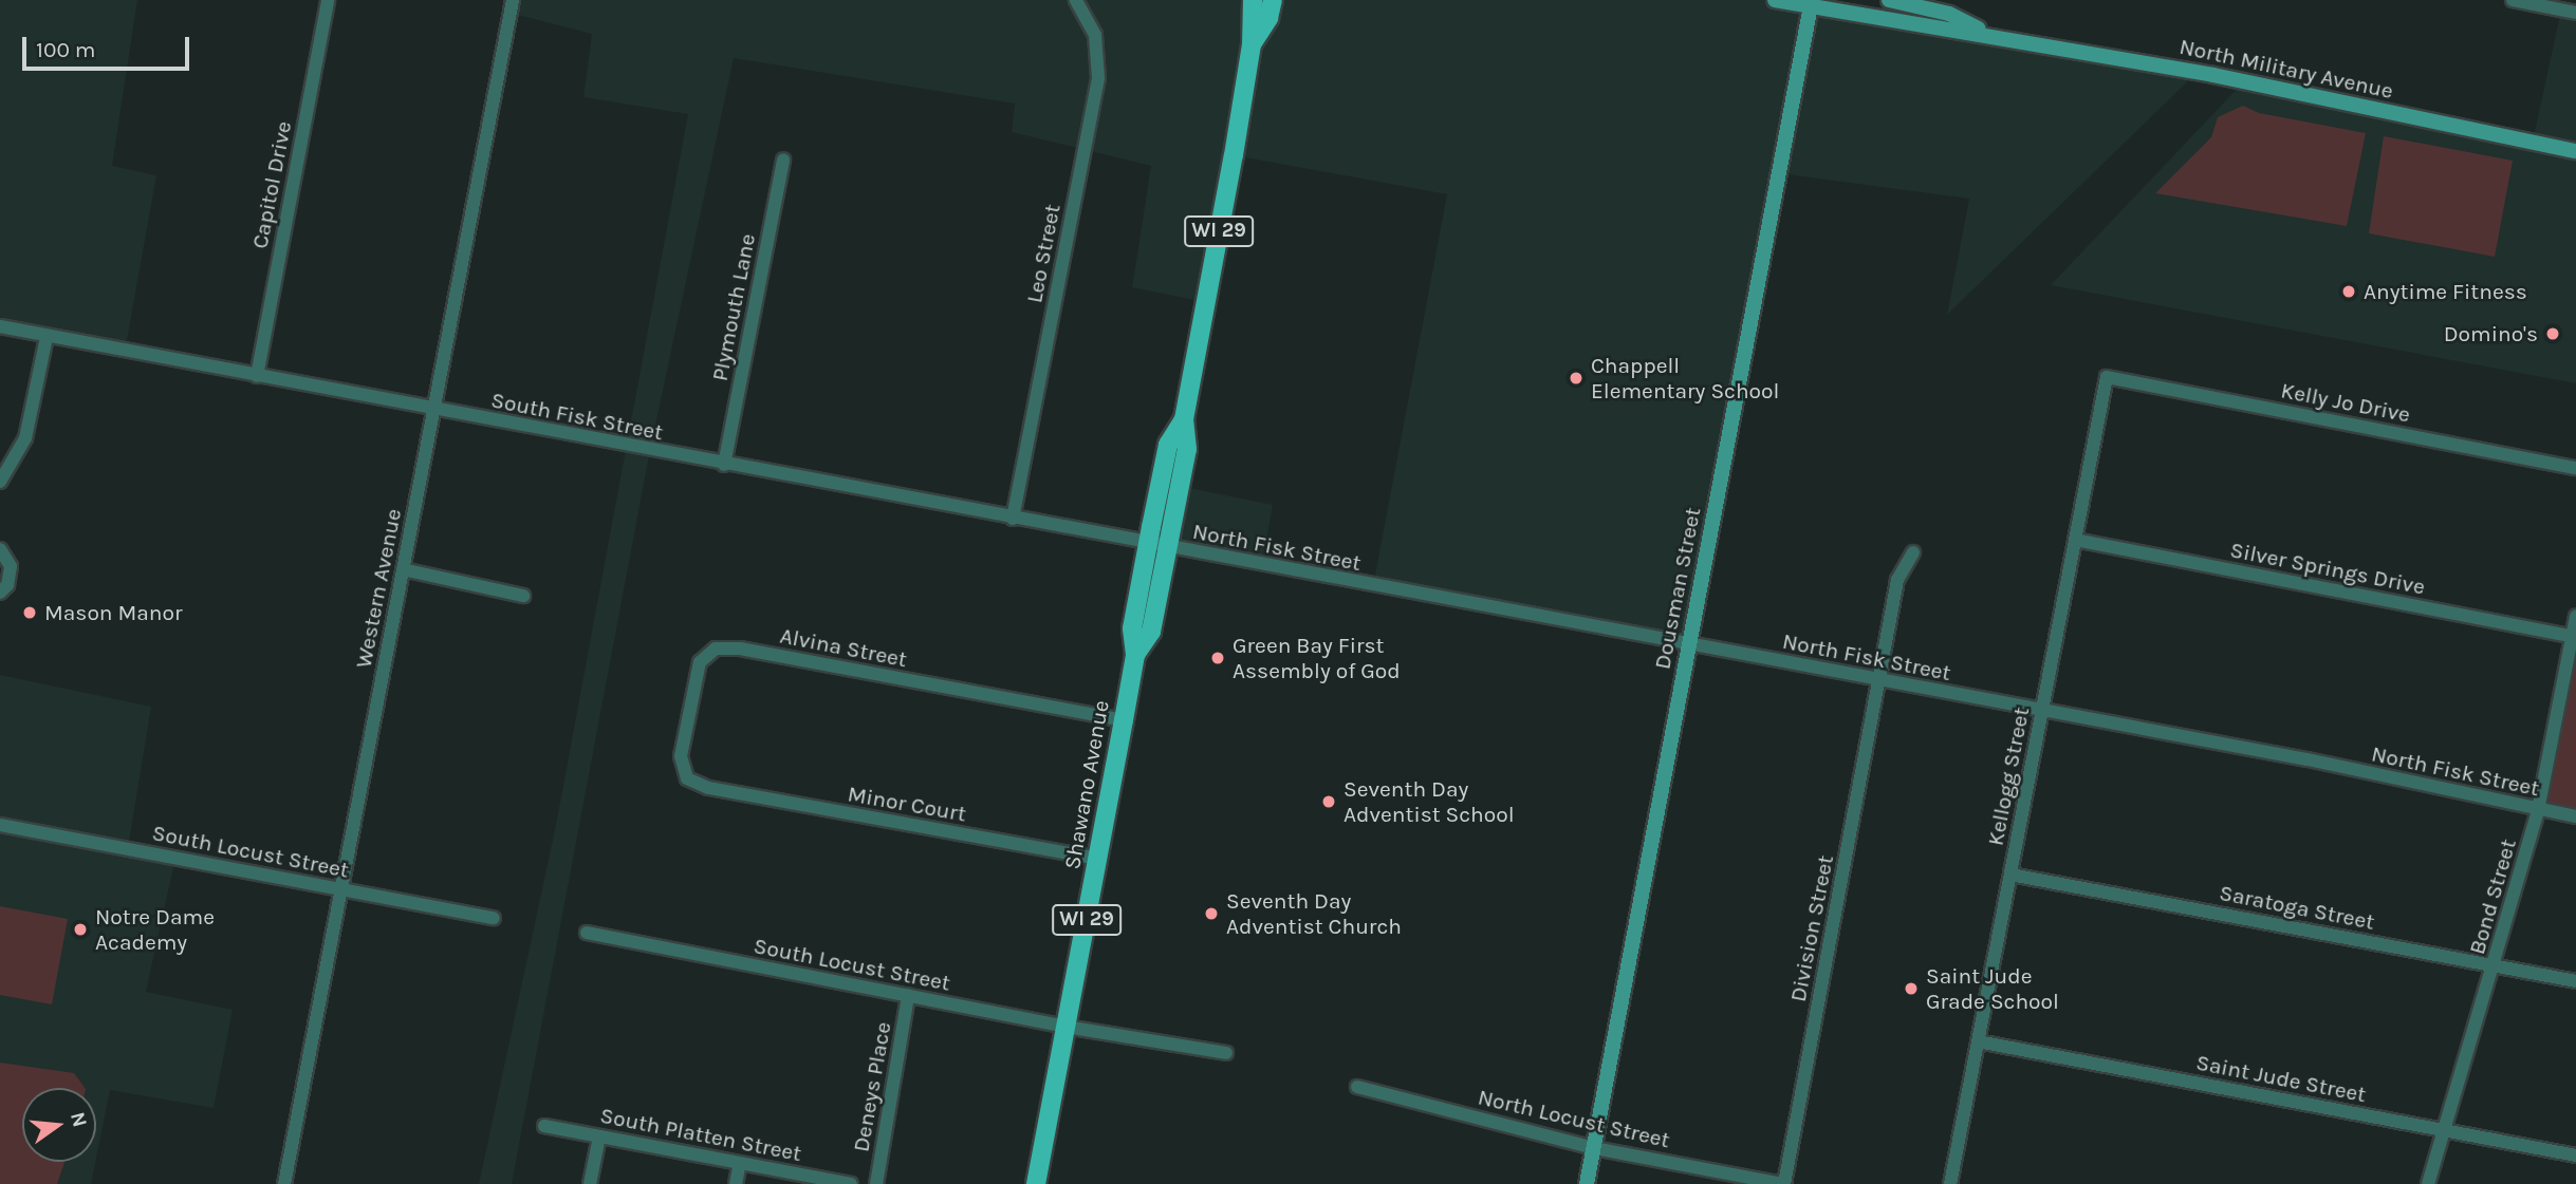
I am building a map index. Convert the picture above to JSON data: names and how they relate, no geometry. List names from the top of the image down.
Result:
{
  "streets": {
    "main road": ["WI 29", "Shawano Avenue"],
    "street": [
      "North Military Avenue",
      "Capitol Drive",
      "Leo Street",
      "Plymouth Lane",
      "Kelly Jo Drive",
      "South Fisk Street",
      "North Fisk Street",
      "Silver Springs Drive",
      "Western Avenue",
      "Dousman Street",
      "Alvina Street",
      "Kellogg Street",
      "Minor Court",
      "South Locust Street",
      "Bond Street",
      "Saratoga Street",
      "Division Street",
      "Saint Jude Street",
      "Deneys Place",
      "North Locust Street",
      "South Platten Street"
    ]
  },
  "crossings": [
    ["North Military Avenue", "Dousman Street"],
    ["Capitol Drive", "South Fisk Street"],
    ["Leo Street", "South Fisk Street"],
    ["Plymouth Lane", "South Fisk Street"],
    ["Kelly Jo Drive", "Kellogg Street"],
    ["South Fisk Street", "North Fisk Street"],
    ["South Fisk Street", "Western Avenue"],
    ["South Fisk Street", "Shawano Avenue"],
    ["North Fisk Street", "Dousman Street"],
    ["North Fisk Street", "Kellogg Street"],
    ["North Fisk Street", "Shawano Avenue"],
    ["North Fisk Street", "Bond Street"],
    ["North Fisk Street", "Division Street"],
    ["Silver Springs Drive", "Kellogg Street"],
    ["Silver Springs Drive", "Bond Street"],
    ["Western Avenue", "South Locust Street"],
    ["Dousman Street", "North Locust Street"],
    ["Alvina Street", "Shawano Avenue"],
    ["Alvina Street", "Minor Court"],
    ["Kellogg Street", "Saratoga Street"],
    ["Kellogg Street", "Saint Jude Street"],
    ["Shawano Avenue", "Minor Court"],
    ["Shawano Avenue", "South Locust Street"],
    ["South Locust Street", "Deneys Place"],
    ["Bond Street", "Saratoga Street"],
    ["Bond Street", "Saint Jude Street"],
    ["Division Street", "North Locust Street"]
  ],
  "places": [
    "Anytime Fitness",
    "Domino's",
    "Chappell Elementary School",
    "Mason Manor",
    "Green Bay First Assembly of God",
    "Seventh Day Adventist School",
    "Seventh Day Adventist Church",
    "Notre Dame Academy",
    "Saint Jude Grade School"
  ],
  "scale_bar": "100 m",
  "north": "right"
}
